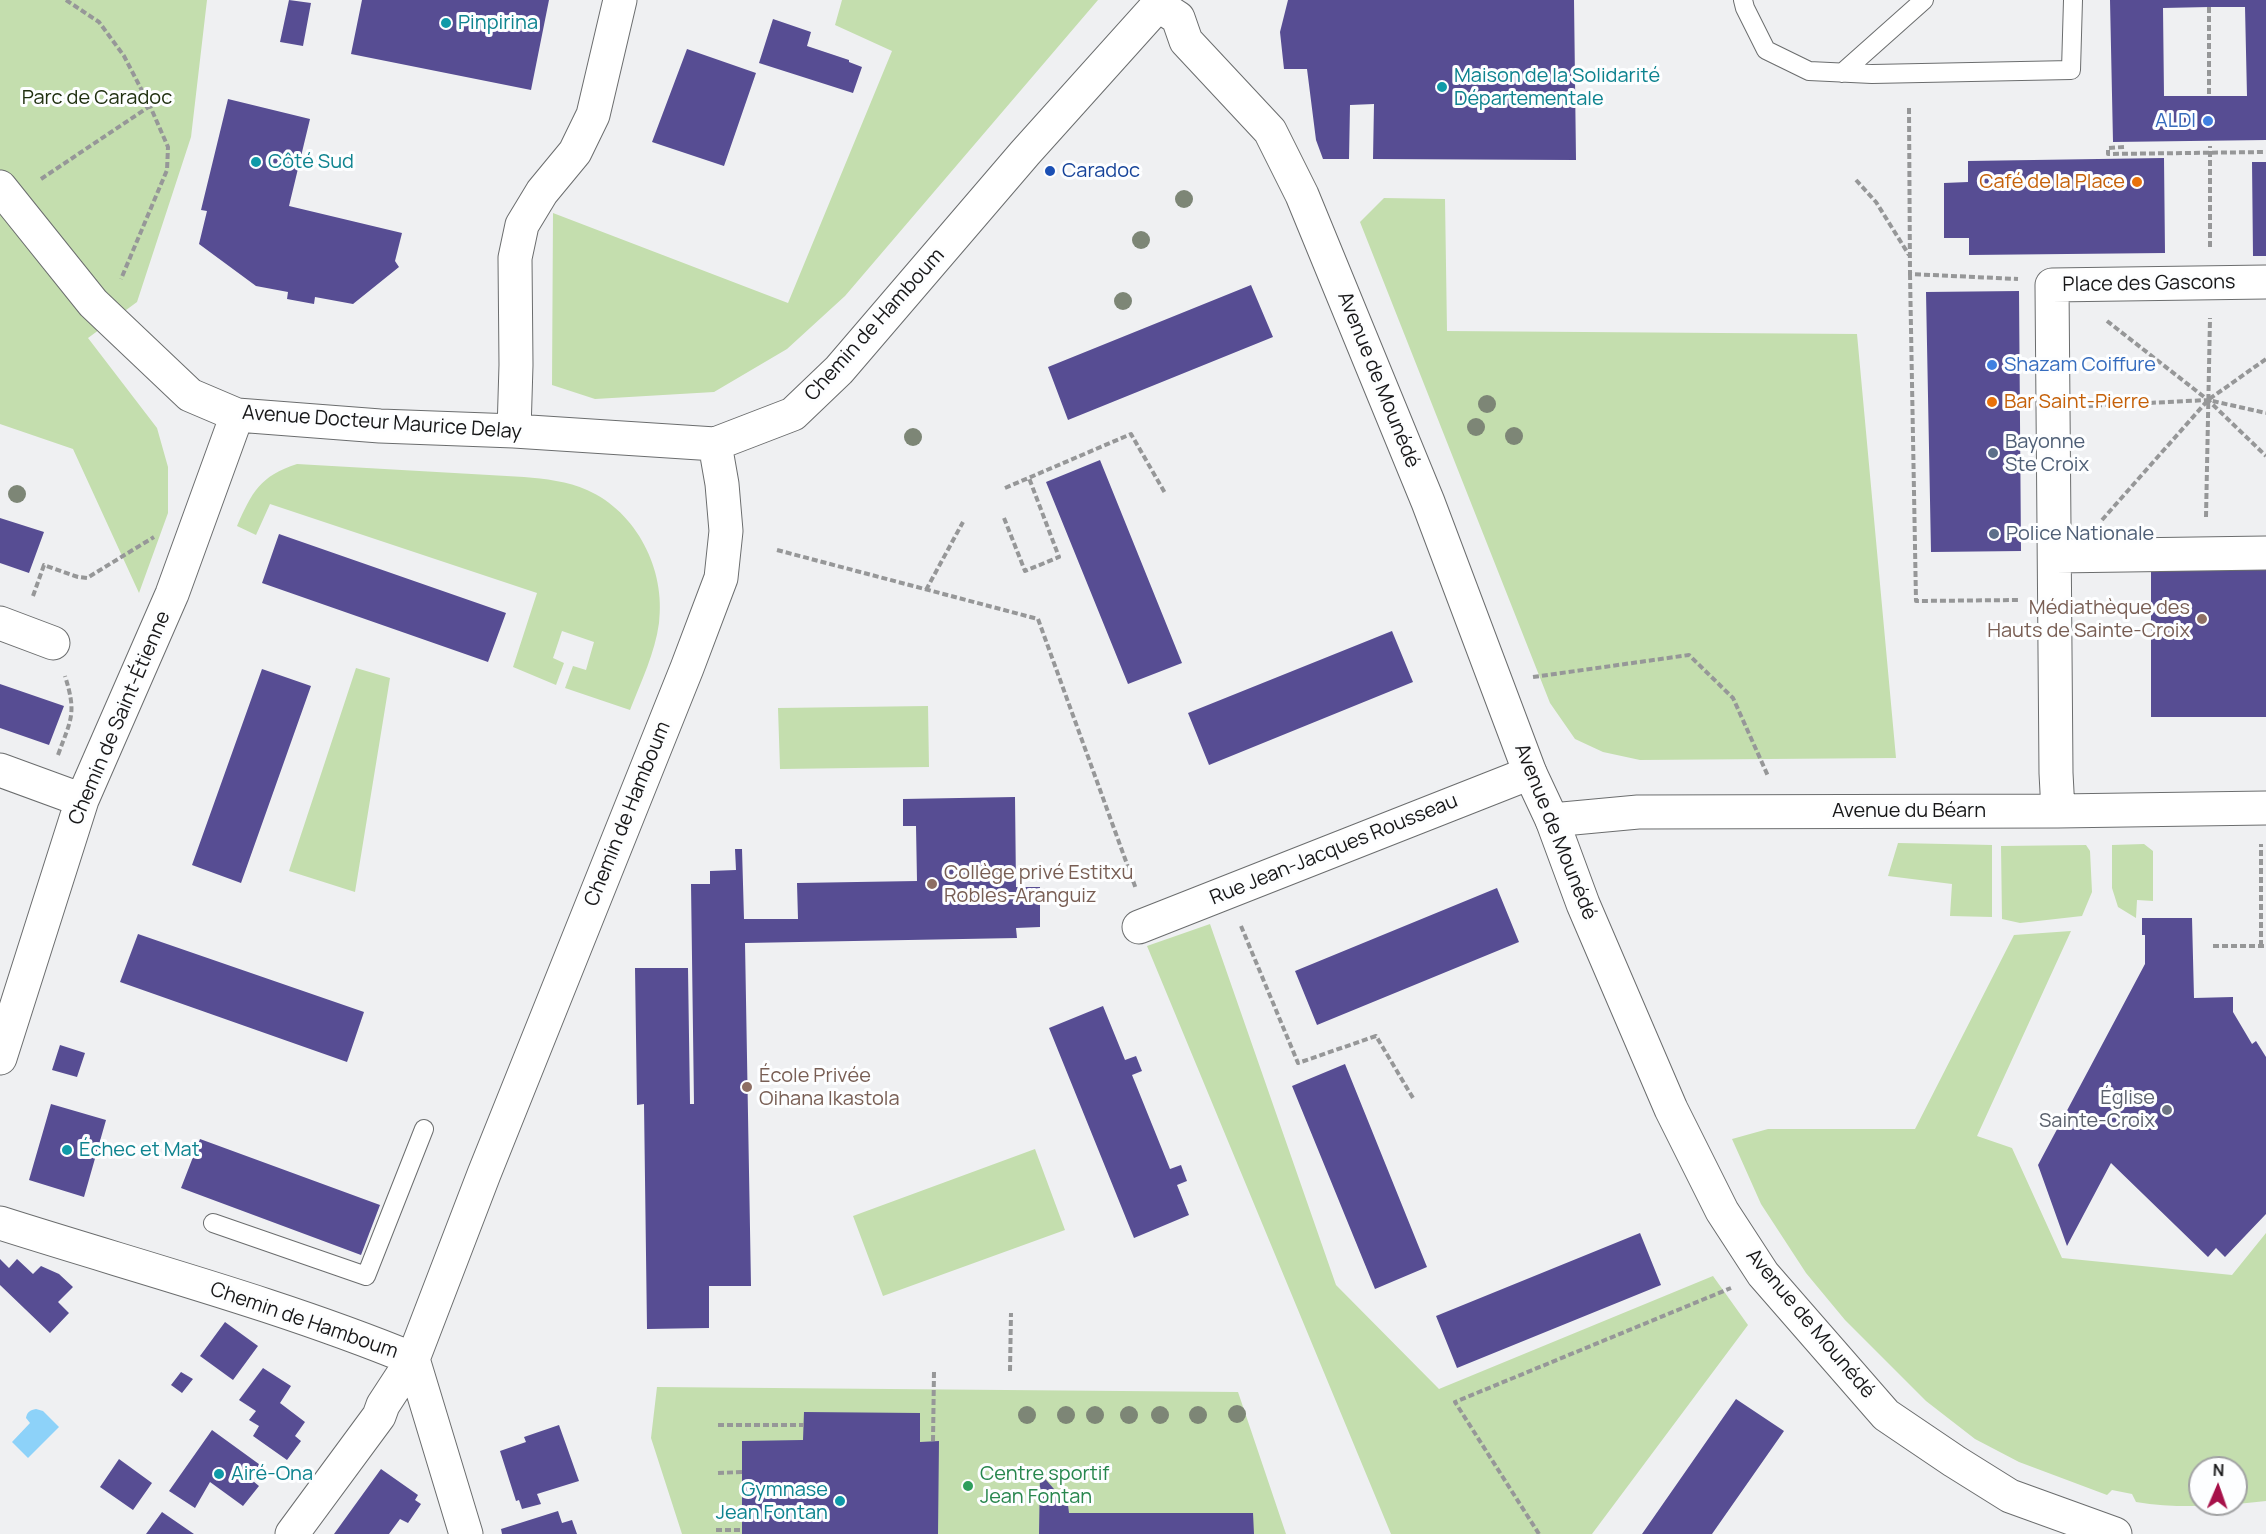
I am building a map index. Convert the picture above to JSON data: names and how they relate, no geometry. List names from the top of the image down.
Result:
{
  "streets": {
    "street": [
      "Place des Gascons",
      "Chemin de Hamboum",
      "Avenue de Mounédé",
      "Avenue Docteur Maurice Delay",
      "Chemin de Saint-Étienne",
      "Avenue du Béarn",
      "Rue Jean-Jacques Rousseau"
    ]
  },
  "crossings": [
    ["Place des Gascons", "Avenue du Béarn"],
    ["Chemin de Hamboum", "Avenue de Mounédé"],
    ["Chemin de Hamboum", "Avenue Docteur Maurice Delay"],
    ["Avenue de Mounédé", "Avenue du Béarn"],
    ["Avenue de Mounédé", "Rue Jean-Jacques Rousseau"],
    ["Avenue Docteur Maurice Delay", "Chemin de Saint-Étienne"]
  ],
  "parks": ["Parc de Caradoc"],
  "places": [
    "Pinpirina",
    "Maison de la Solidarité Départementale",
    "ALDI",
    "Côté Sud",
    "Caradoc",
    "Café de la Place",
    "Shazam Coiffure",
    "Bar Saint-Pierre",
    "Bayonne Ste Croix",
    "Police Nationale",
    "Médiathèque des Hauts de Sainte-Croix",
    "Collège privé Estitxu Robles-Aranguiz",
    "École Privée Oihana Ikastola",
    "Église Sainte-Croix",
    "Échec et Mat",
    "Airé-Ona",
    "Centre sportif Jean Fontan",
    "Gymnase Jean Fontan"
  ],
  "north": "top"
}
